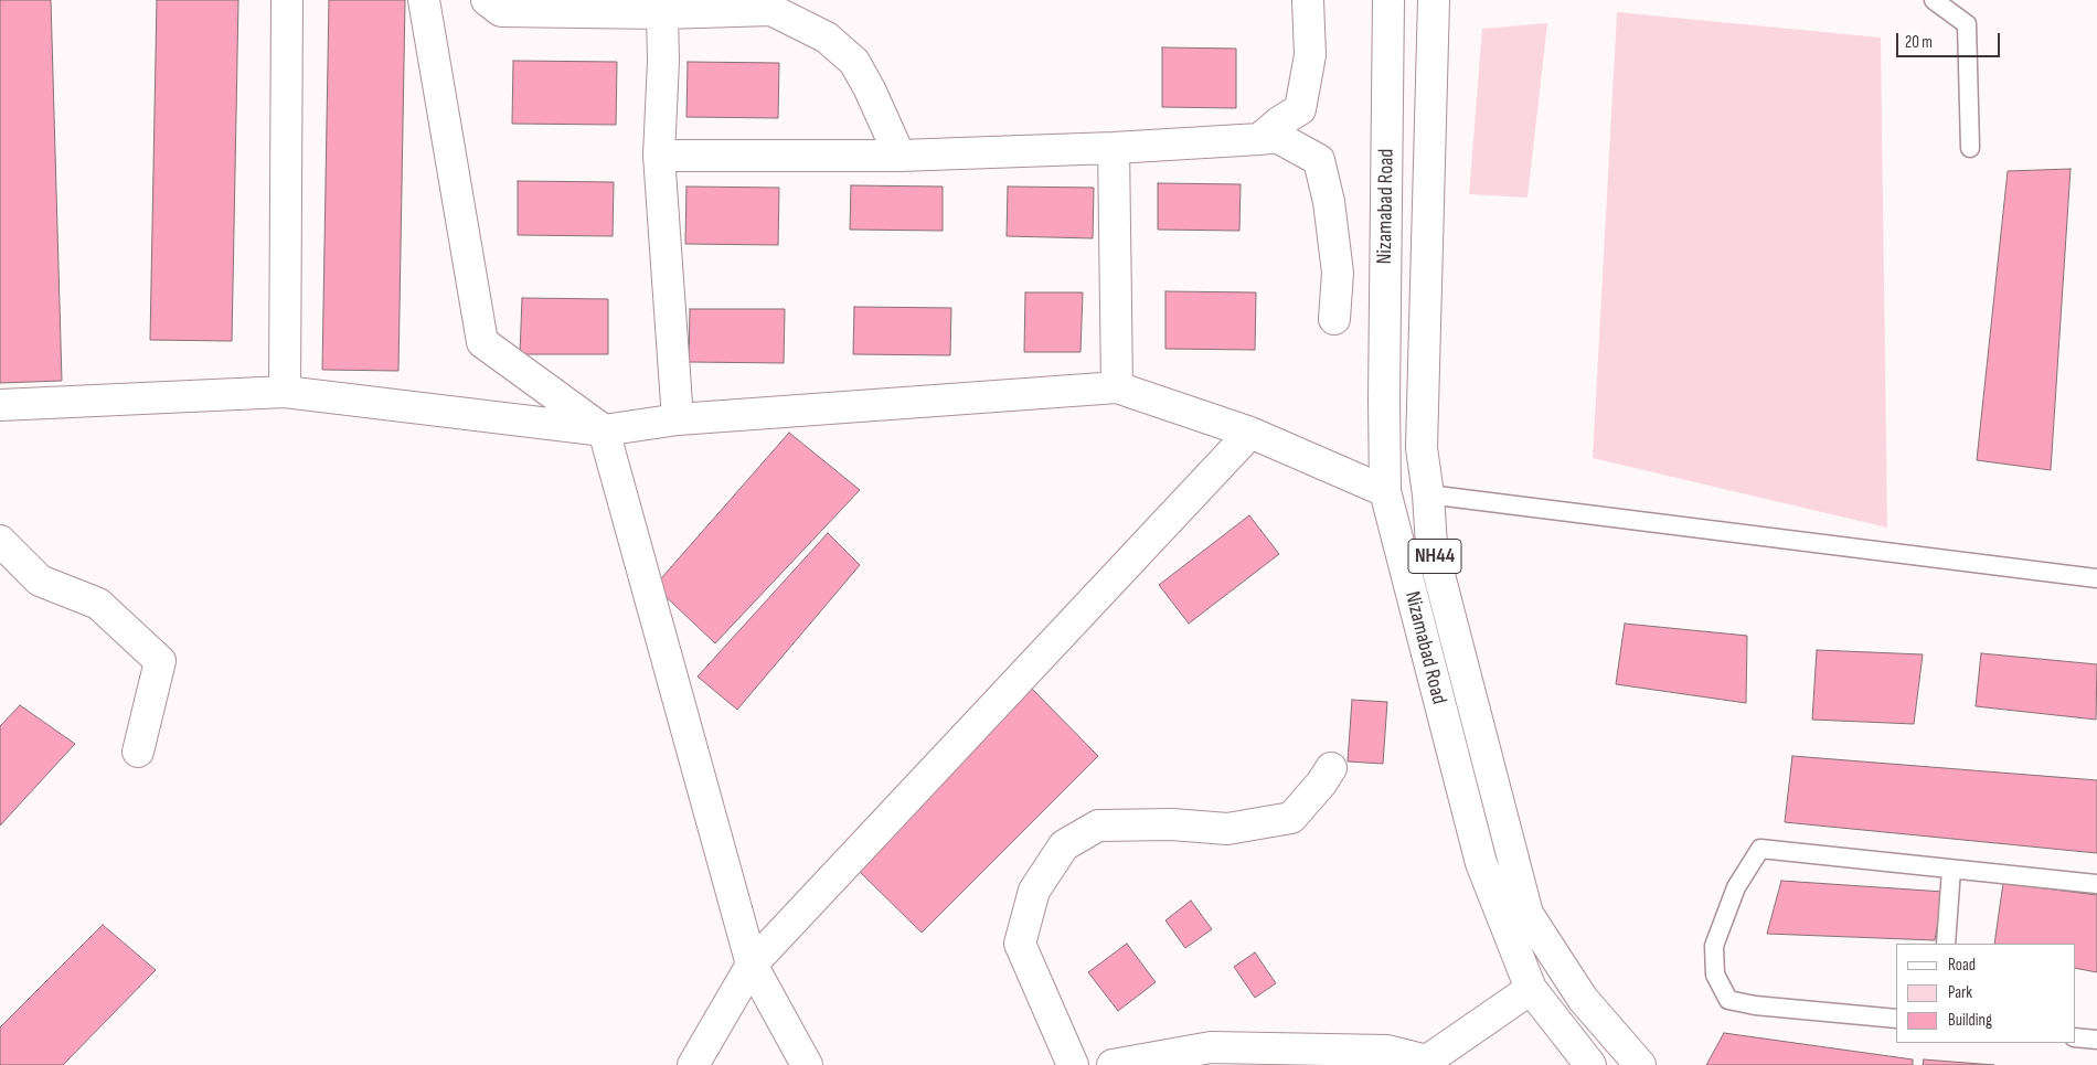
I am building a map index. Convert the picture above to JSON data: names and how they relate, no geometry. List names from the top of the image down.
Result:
{
  "streets": {
    "main road": ["Nizamabad Road", "NH44"]
  },
  "legend": ["Road", "Park", "Building"],
  "scale_bar": "20 m"
}
